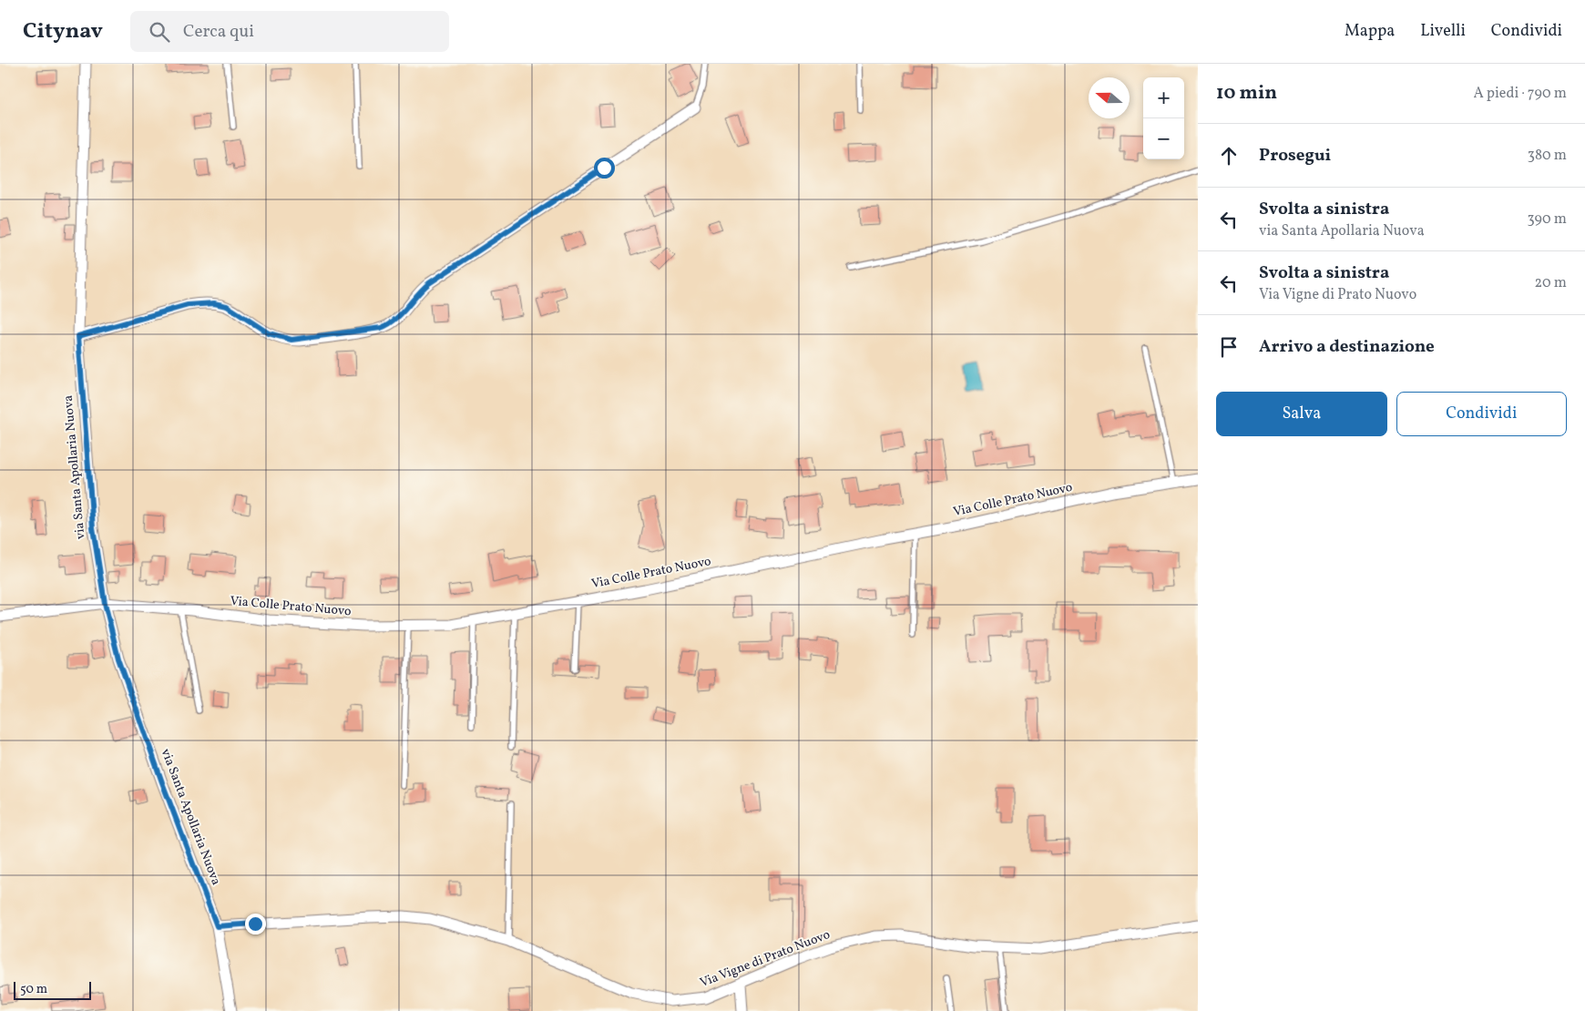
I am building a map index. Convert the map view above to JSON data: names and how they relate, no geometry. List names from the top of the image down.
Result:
{
  "streets": {
    "street": ["via Santa Apollaria Nuova", "Via Colle Prato Nuovo", "Via Vigne di Prato Nuovo"]
  },
  "crossings": [
    ["via Santa Apollaria Nuova", "Via Colle Prato Nuovo"],
    ["via Santa Apollaria Nuova", "Via Vigne di Prato Nuovo"]
  ],
  "scale_bar": "50 m",
  "north": "left",
  "page": {
    "header": "Citynav",
    "search": "Cerca qui",
    "nav": ["Mappa", "Livelli", "Condividi"],
    "heading": ["10 min", "A piedi · 790 m"],
    "map_buttons": ["+", "−"],
    "list": [
      ["Prosegui", "380 m"],
      ["Svolta a sinistra", "via Santa Apollaria Nuova", "390 m"],
      ["Svolta a sinistra", "Via Vigne di Prato Nuovo", "20 m"],
      "Arrivo a destinazione"
    ],
    "buttons": ["Salva", "Condividi"],
    "scale": "50 m"
  }
}
